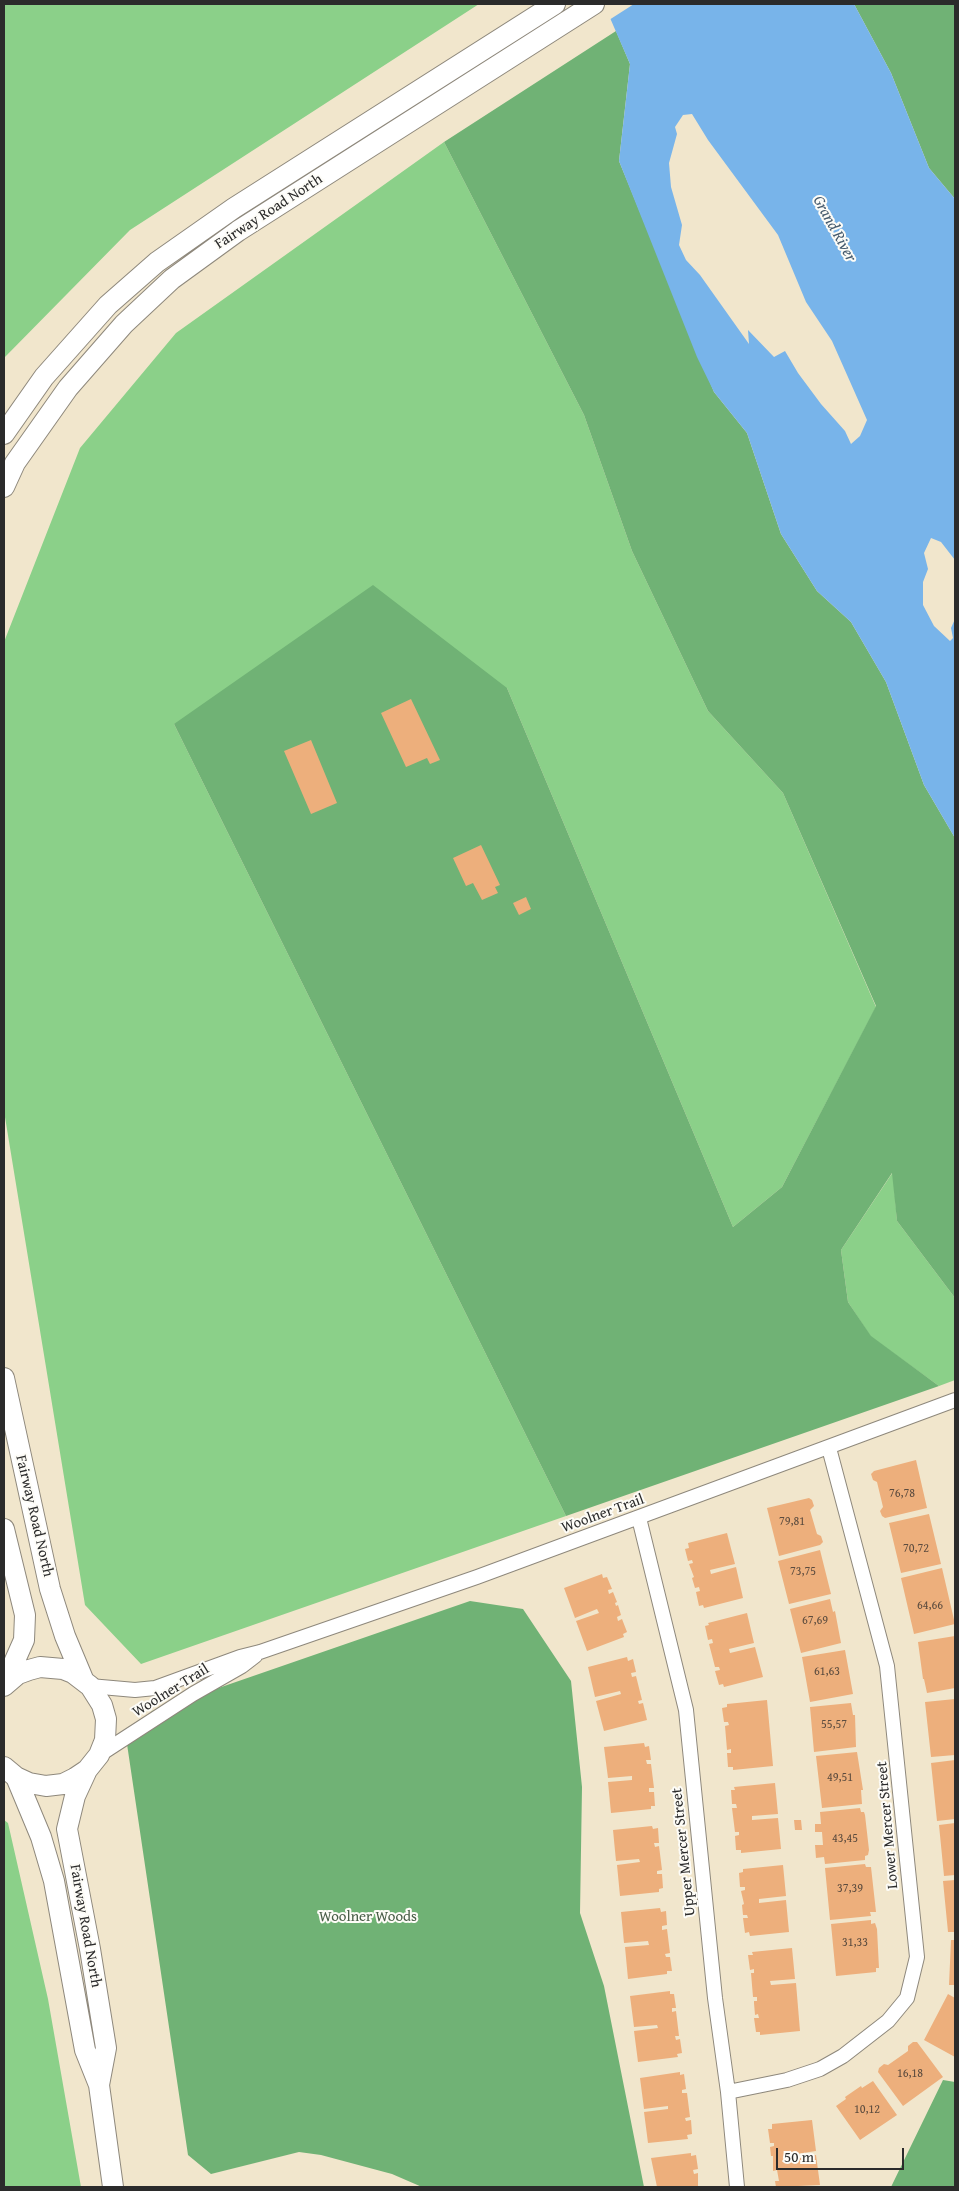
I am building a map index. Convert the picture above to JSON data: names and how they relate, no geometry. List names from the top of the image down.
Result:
{
  "streets": {
    "main road": ["Fairway Road North"],
    "street": ["Woolner Trail", "Lower Mercer Street", "Upper Mercer Street"]
  },
  "crossings": [
    ["Fairway Road North", "Woolner Trail"],
    ["Woolner Trail", "Lower Mercer Street"],
    ["Woolner Trail", "Upper Mercer Street"],
    ["Lower Mercer Street", "Upper Mercer Street"]
  ],
  "water": ["Grand River"],
  "parks": ["Woolner Woods"],
  "house_numbers": [
    "76,78",
    "79,81",
    "70,72",
    "73,75",
    "64,66",
    "67,69",
    "61,63",
    "55,57",
    "49,51",
    "43,45",
    "37,39",
    "31,33",
    "16,18",
    "10,12"
  ],
  "scale_bar": "50 m"
}
